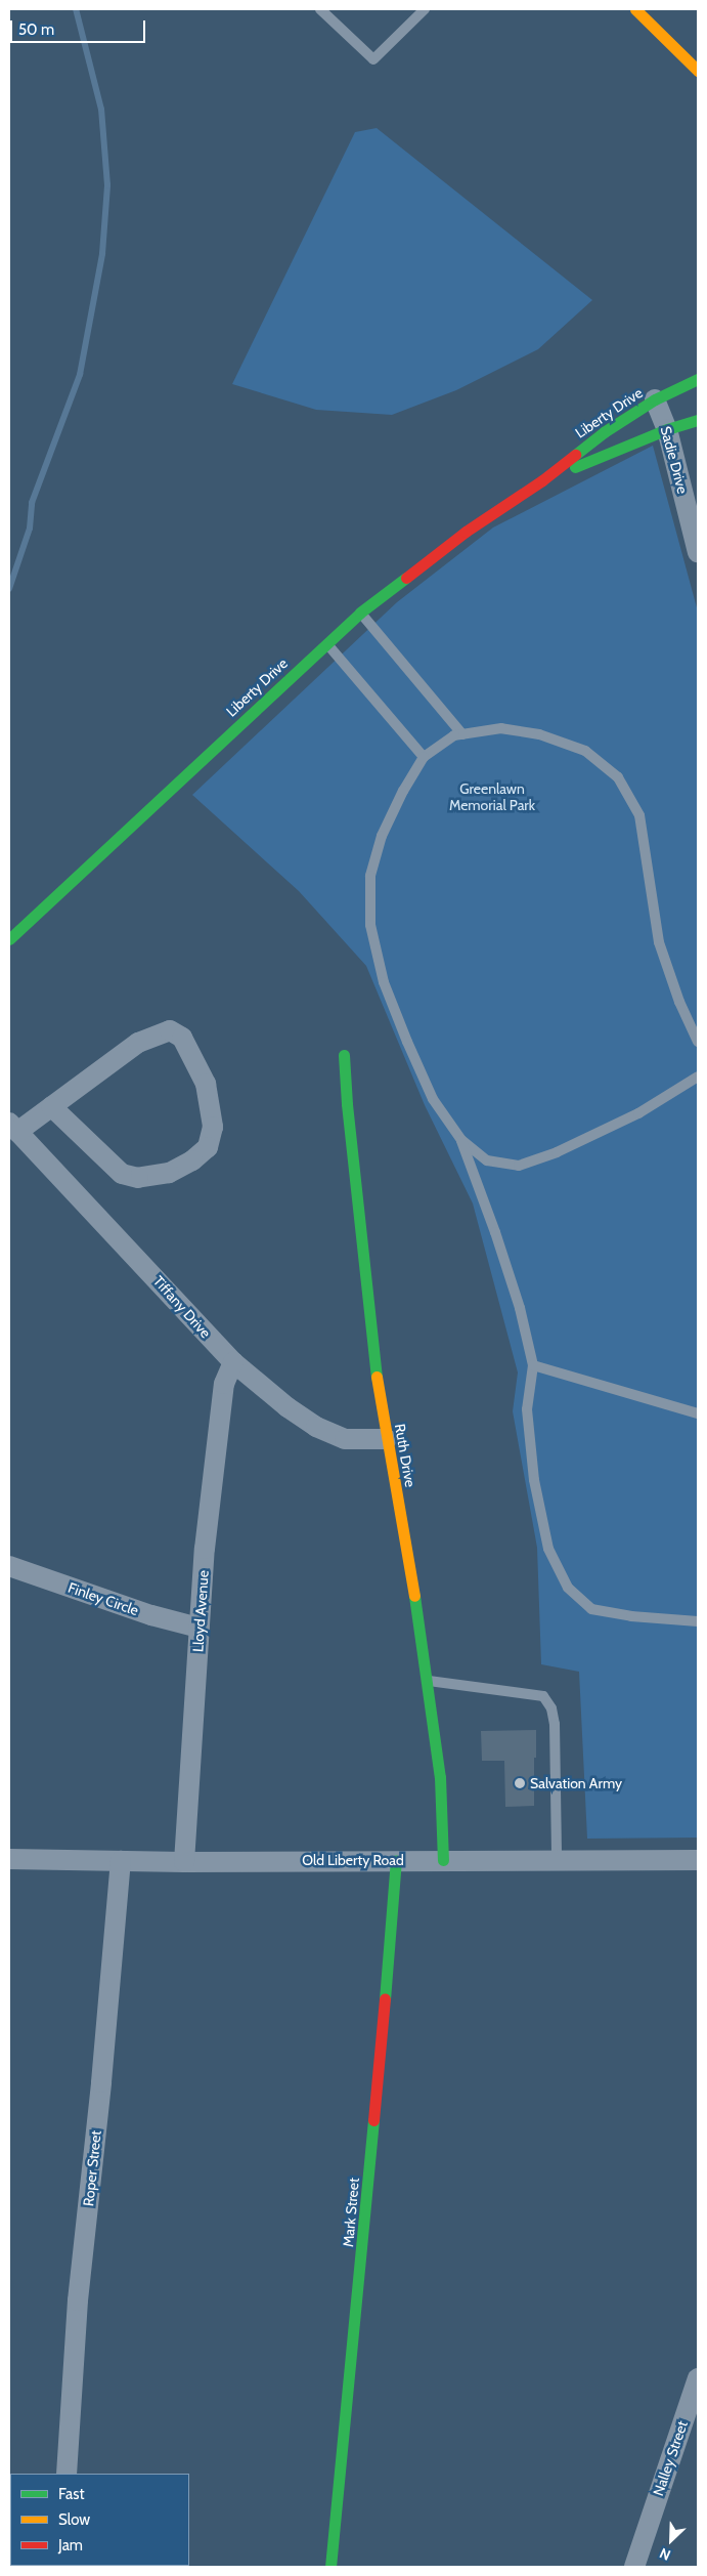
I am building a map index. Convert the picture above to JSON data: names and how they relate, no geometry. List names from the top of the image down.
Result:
{
  "streets": {
    "street": [
      "Liberty Drive",
      "Sadie Drive",
      "Tiffany Drive",
      "Ruth Drive",
      "Finley Circle",
      "Lloyd Avenue",
      "Old Liberty Road",
      "Roper Street",
      "Mark Street",
      "Nalley Street"
    ]
  },
  "crossings": [
    ["Liberty Drive", "Sadie Drive"],
    ["Tiffany Drive", "Ruth Drive"],
    ["Tiffany Drive", "Lloyd Avenue"],
    ["Ruth Drive", "Old Liberty Road"],
    ["Finley Circle", "Lloyd Avenue"],
    ["Lloyd Avenue", "Old Liberty Road"],
    ["Old Liberty Road", "Roper Street"],
    ["Old Liberty Road", "Mark Street"]
  ],
  "parks": ["Greenlawn Memorial Park"],
  "places": ["Salvation Army"],
  "legend": ["Fast", "Slow", "Jam"],
  "scale_bar": "50 m",
  "north": "bottom left"
}
